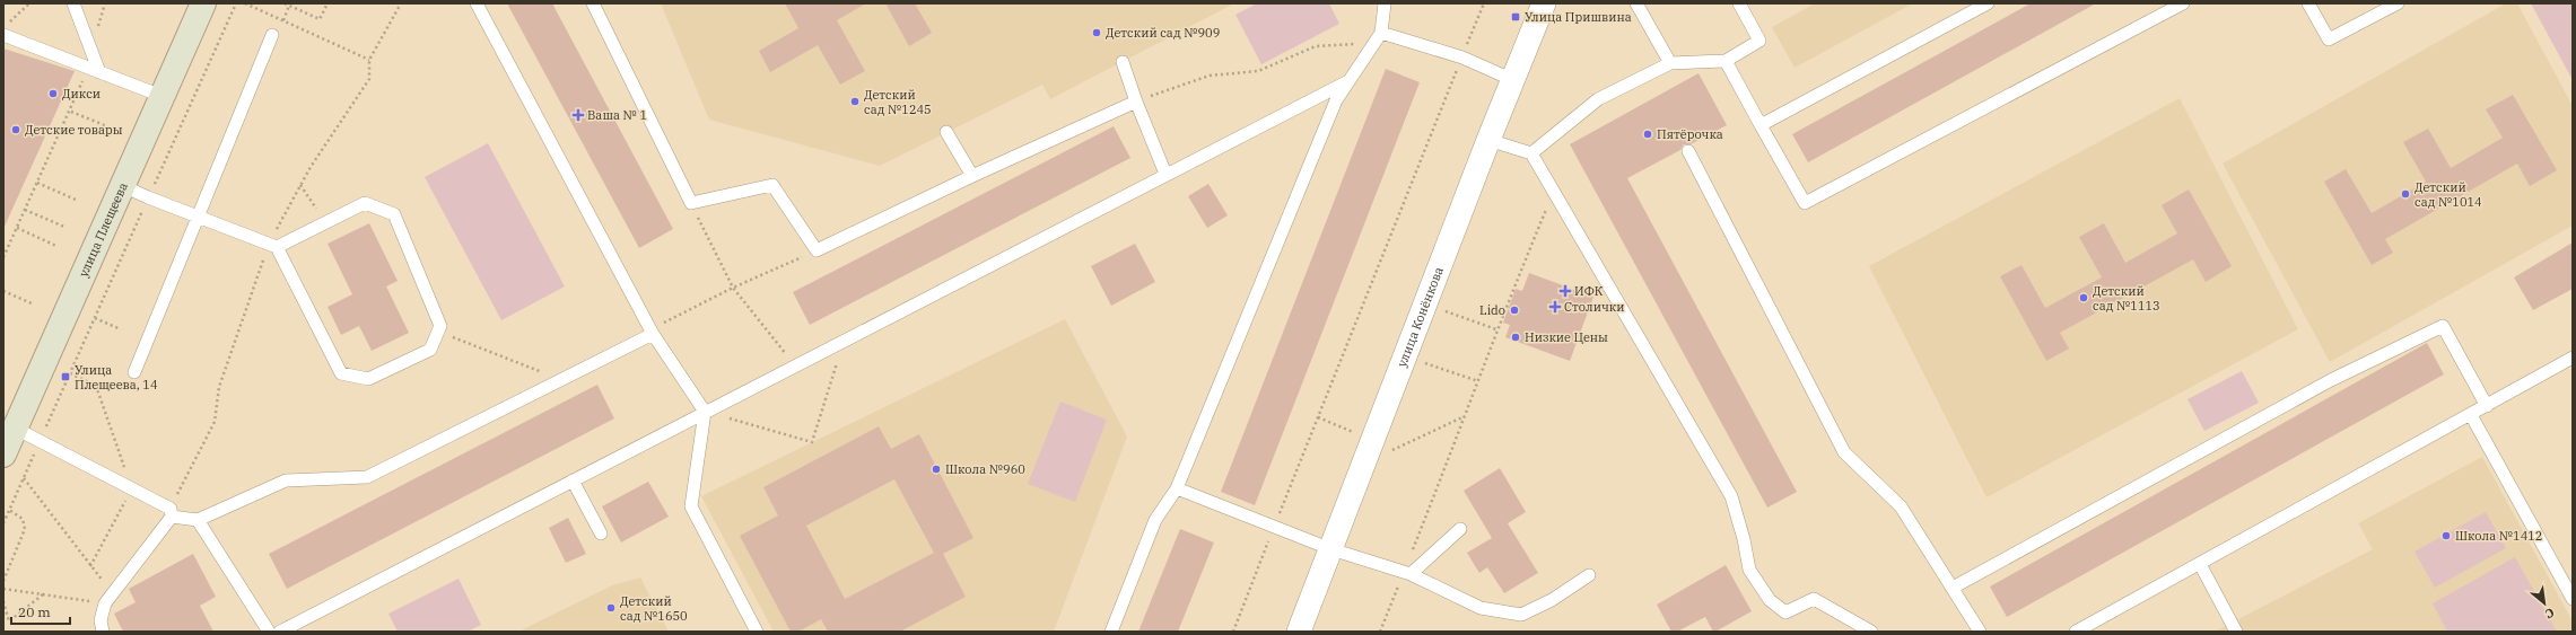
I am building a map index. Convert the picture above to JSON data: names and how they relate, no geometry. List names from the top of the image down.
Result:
{
  "streets": {
    "main road": ["улица Плещеева"],
    "street": ["улица Конёнкова"]
  },
  "places": {
    "transit": ["Улица Пришвина", "Улица Плещеева, 14"],
    "other": [
      "Детский сад №909",
      "Дикси",
      "Детский сад №1245",
      "Детские товары",
      "Пятёрочка",
      "Детский сад №1014",
      "Детский сад №1113",
      "Lido",
      "Низкие Цены",
      "Школа №960",
      "Школа №1412",
      "Детский сад №1650"
    ],
    "health": ["Ваша № 1", "ИФК", "Столички"]
  },
  "scale_bar": "20 m",
  "north": "bottom right"
}
